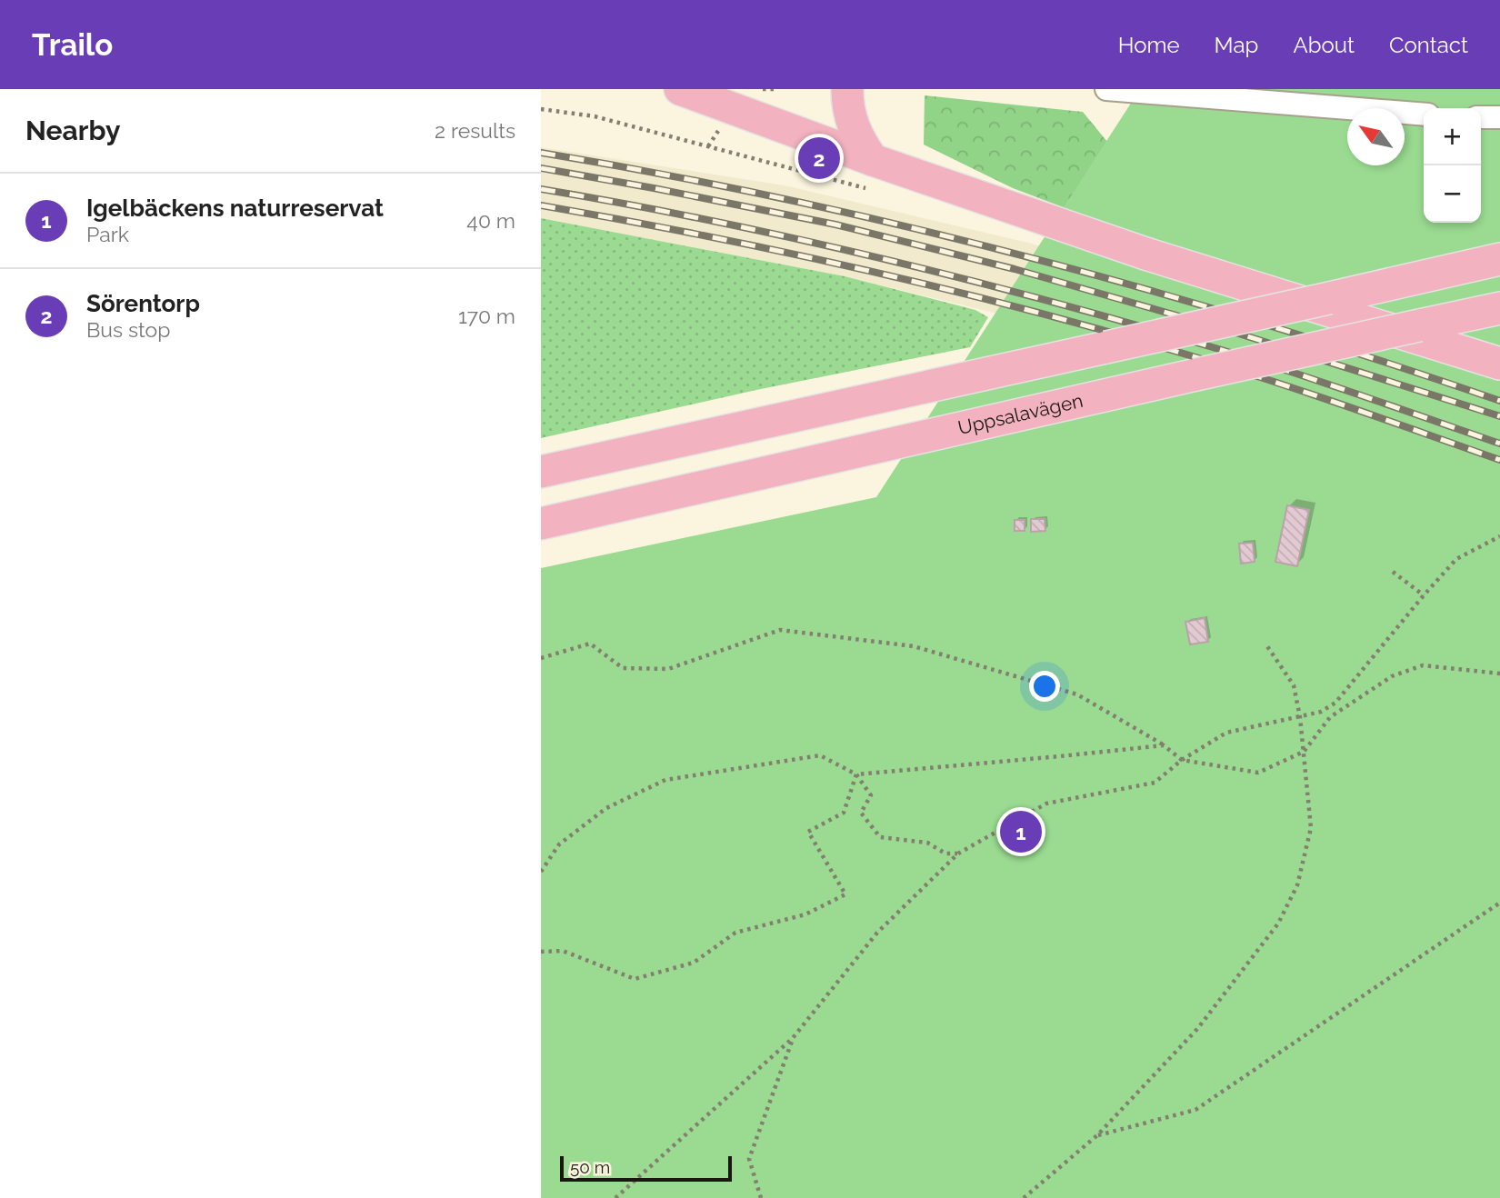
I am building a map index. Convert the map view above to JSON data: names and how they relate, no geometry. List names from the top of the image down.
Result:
{
  "streets": {
    "highway": ["Uppsalavägen"]
  },
  "scale_bar": "50 m",
  "north": "top left",
  "page": {
    "header": "Trailo",
    "nav": [
      "Home",
      "Map",
      "About",
      "Contact"
    ],
    "heading": ["Nearby", "2 results"],
    "map_buttons": ["+", "−"],
    "pins": ["2", "1"],
    "list": [
      {
        "mark": "1",
        "name": "Igelbäckens naturreservat",
        "note": "Park",
        "value": "40 m"
      },
      {
        "mark": "2",
        "name": "Sörentorp",
        "note": "Bus stop",
        "value": "170 m"
      }
    ],
    "scale": "50 m"
  }
}
